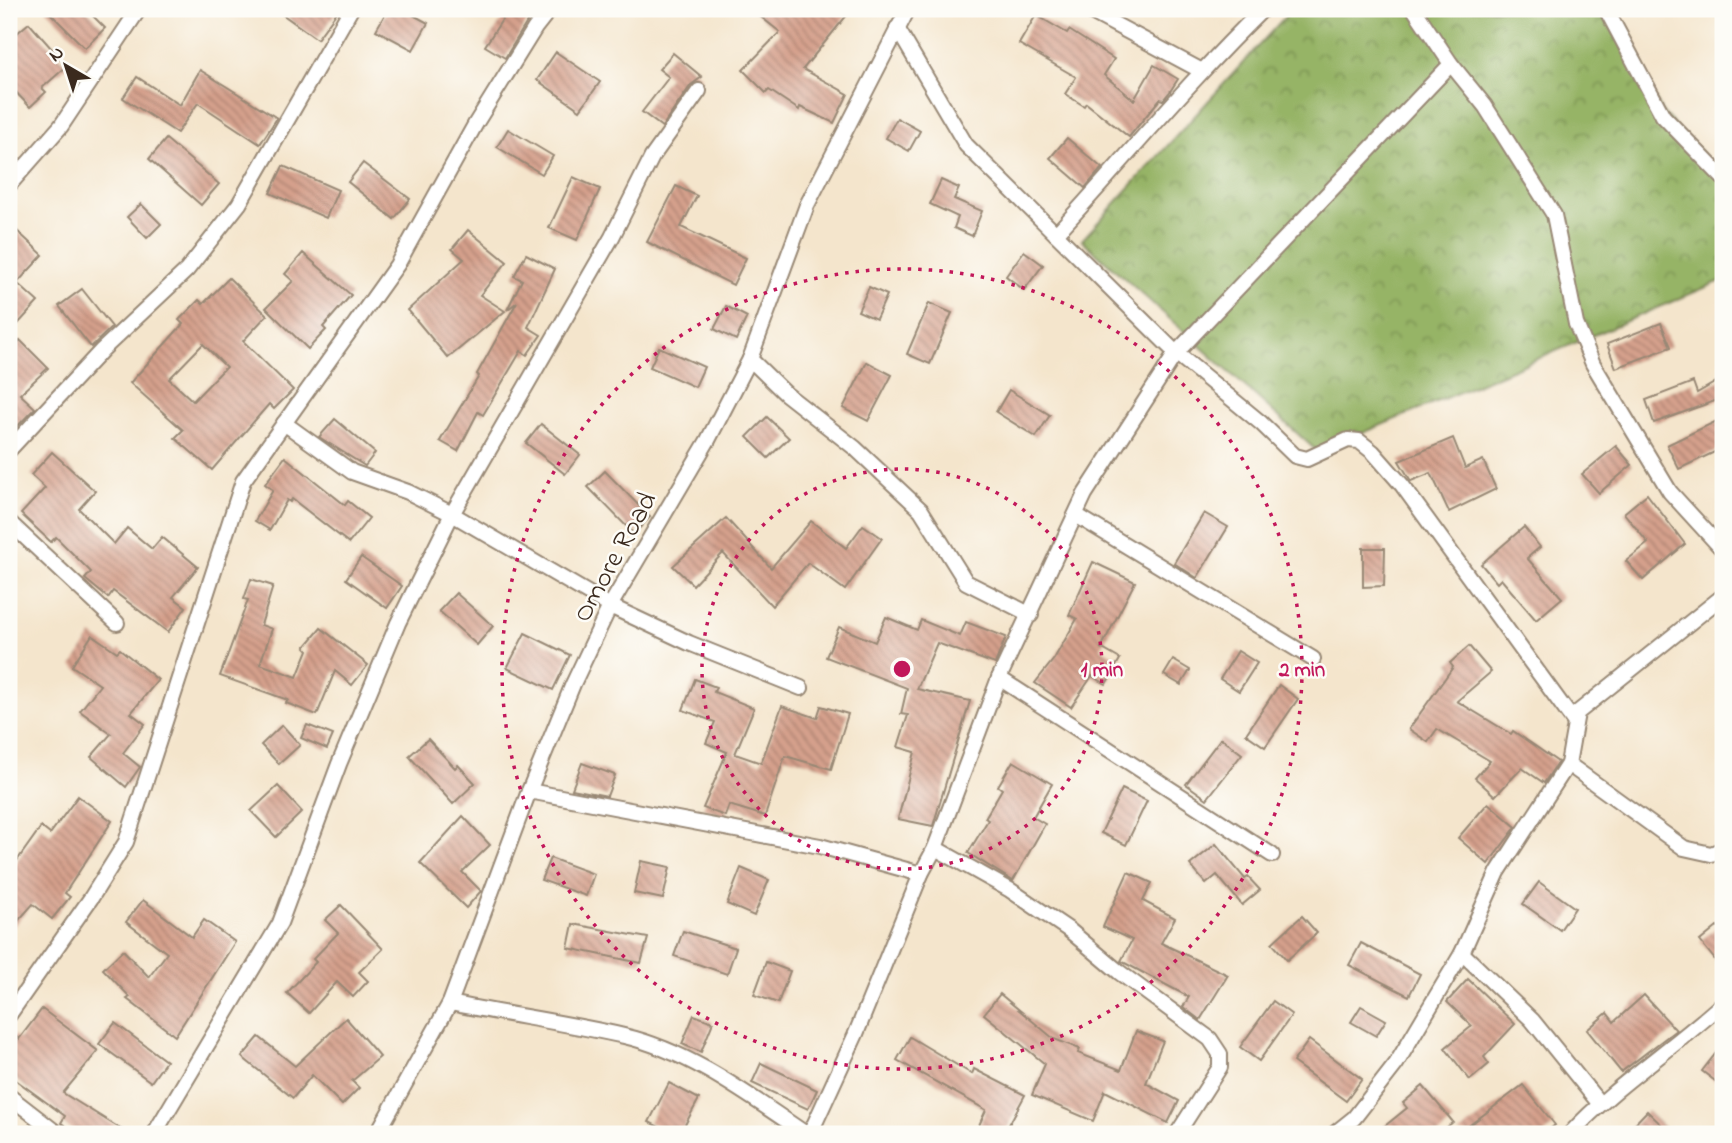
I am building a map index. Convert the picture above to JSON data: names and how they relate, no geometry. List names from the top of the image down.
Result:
{
  "streets": {
    "street": ["Omore Road"]
  },
  "north": "top left",
  "rings": ["1 min", "2 min"]
}
